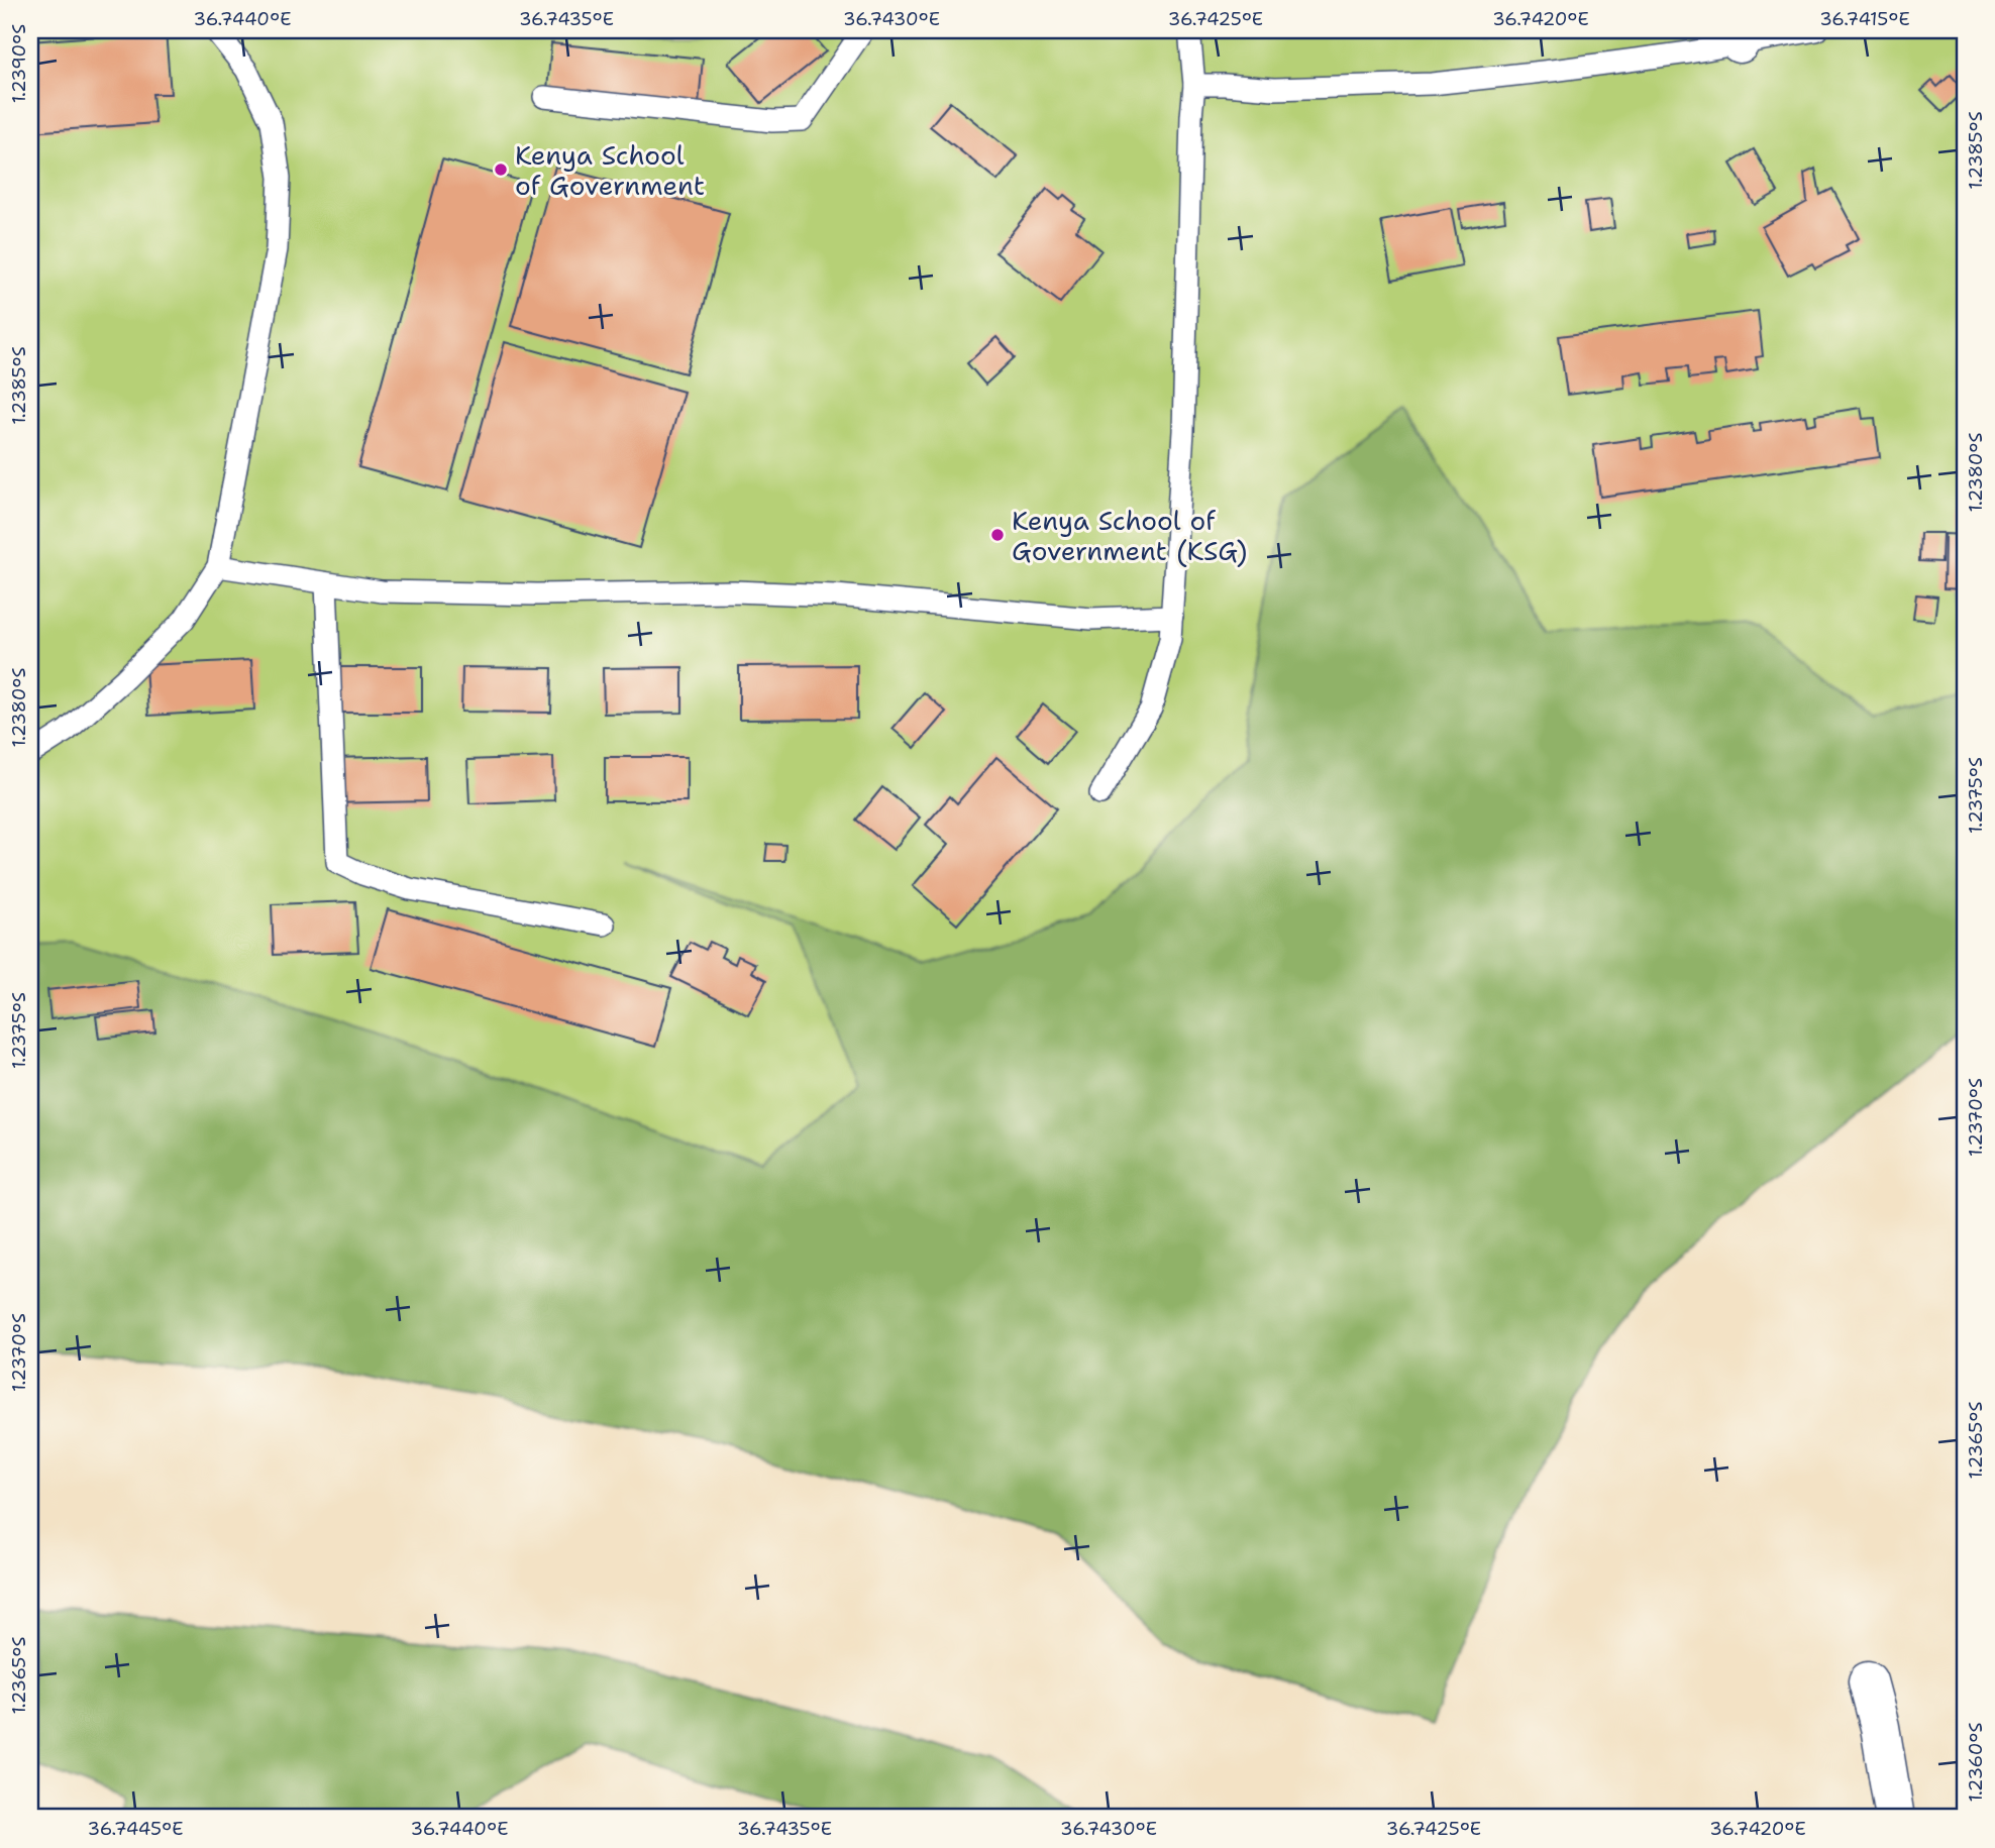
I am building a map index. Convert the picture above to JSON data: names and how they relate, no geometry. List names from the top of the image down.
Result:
{
  "places": ["Kenya School of Government", "Kenya School of Government (KSG)"],
  "coordinates": [
    "36.7440°E",
    "36.7435°E",
    "36.7430°E",
    "36.7425°E",
    "36.7420°E",
    "36.7415°E",
    "1.2390°S",
    "1.2385°S",
    "1.2380°S",
    "1.2375°S",
    "1.2370°S",
    "1.2365°S",
    "1.2360°S",
    "36.7445°E"
  ]
}
